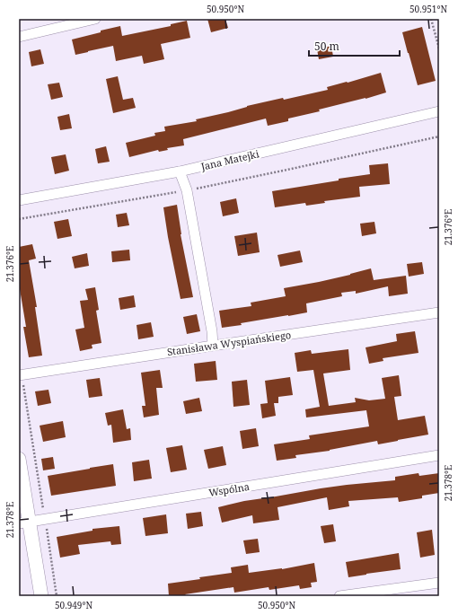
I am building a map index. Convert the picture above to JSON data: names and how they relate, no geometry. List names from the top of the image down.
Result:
{
  "streets": {
    "street": ["Jana Matejki", "Stanisława Wyspiańskiego", "Wspólna"]
  },
  "scale_bar": "50 m",
  "coordinates": [
    "50.950°N",
    "50.951°N",
    "21.376°E",
    "21.378°E",
    "50.949°N"
  ]
}
